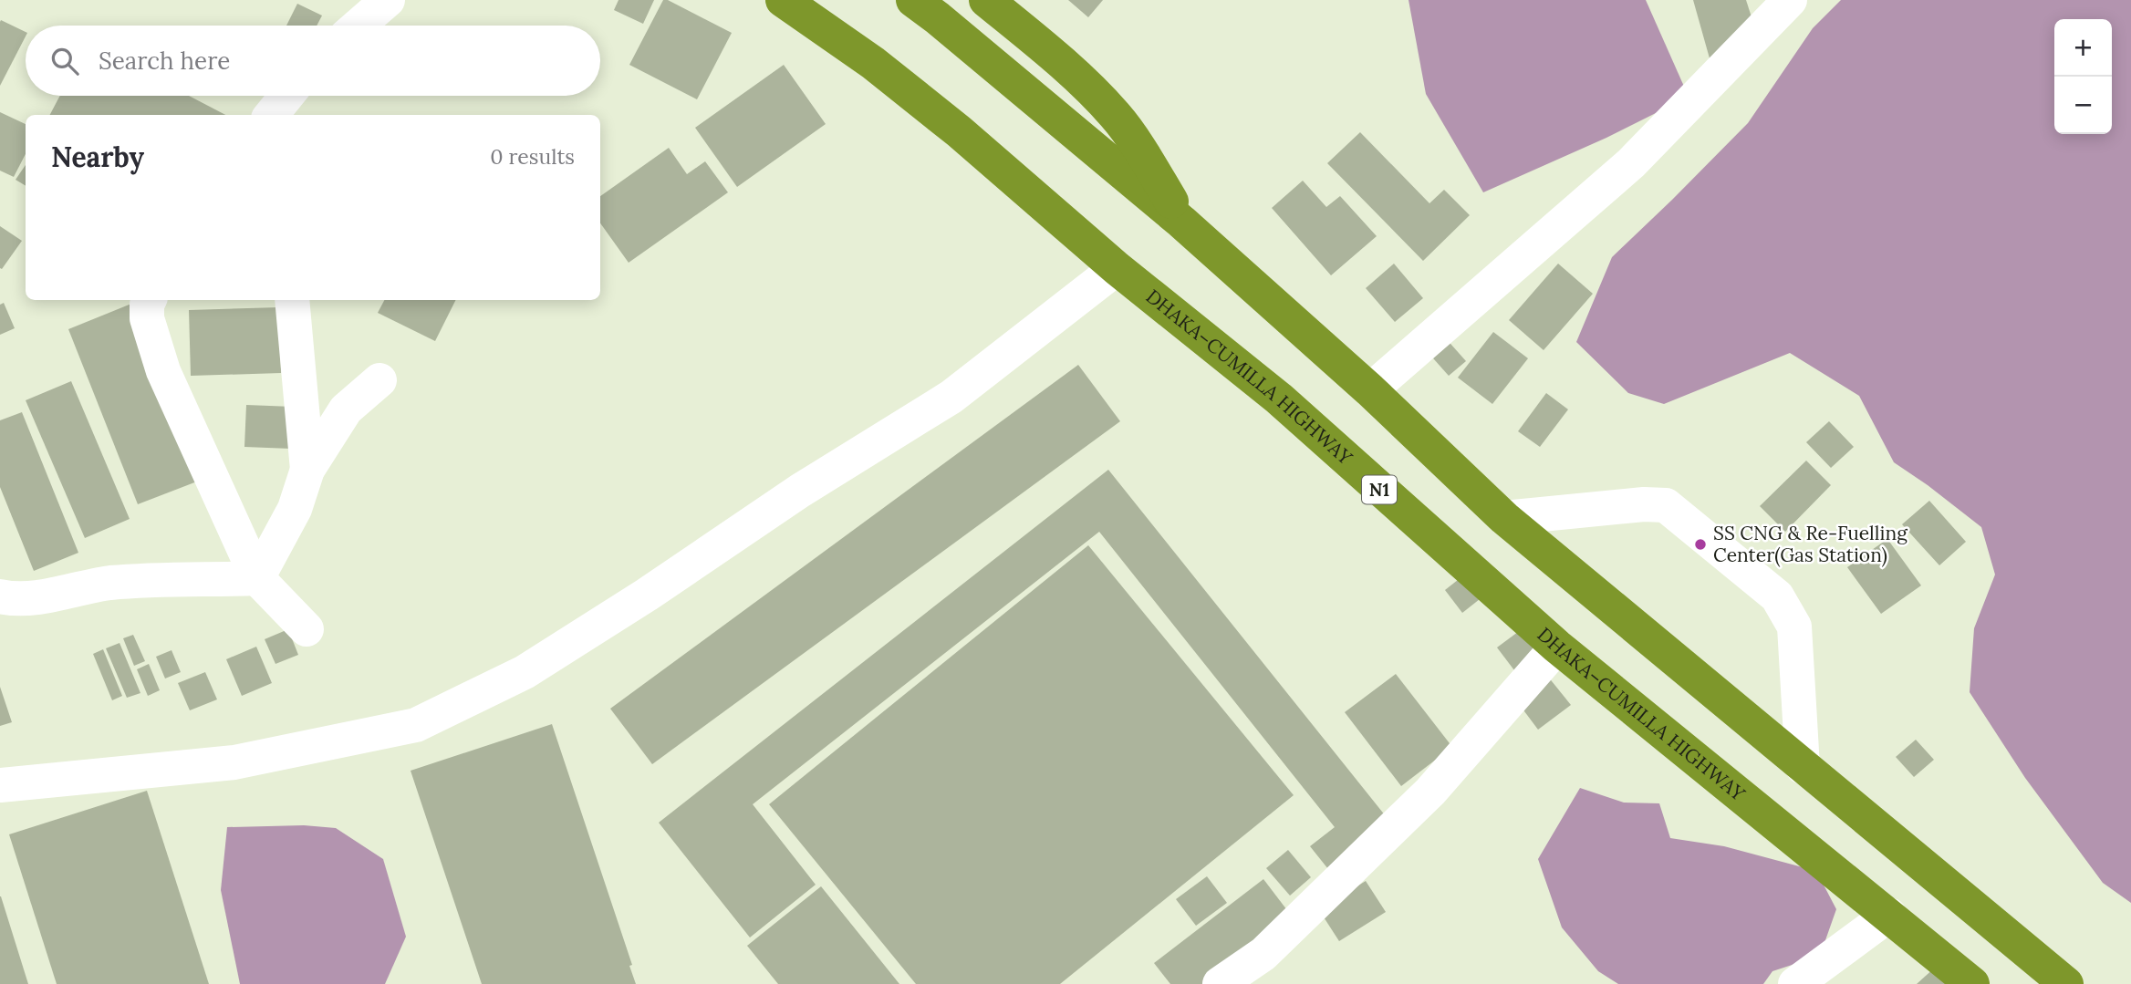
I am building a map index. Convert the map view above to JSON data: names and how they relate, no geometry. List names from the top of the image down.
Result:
{
  "streets": {
    "highway": ["DHAKA–CUMILLA HIGHWAY", "N1"]
  },
  "places": ["SS CNG & Re-Fuelling Center(Gas Station)"],
  "page": {
    "map_buttons": ["+", "−"],
    "search": "Search here",
    "heading": ["Nearby", "0 results"]
  }
}
